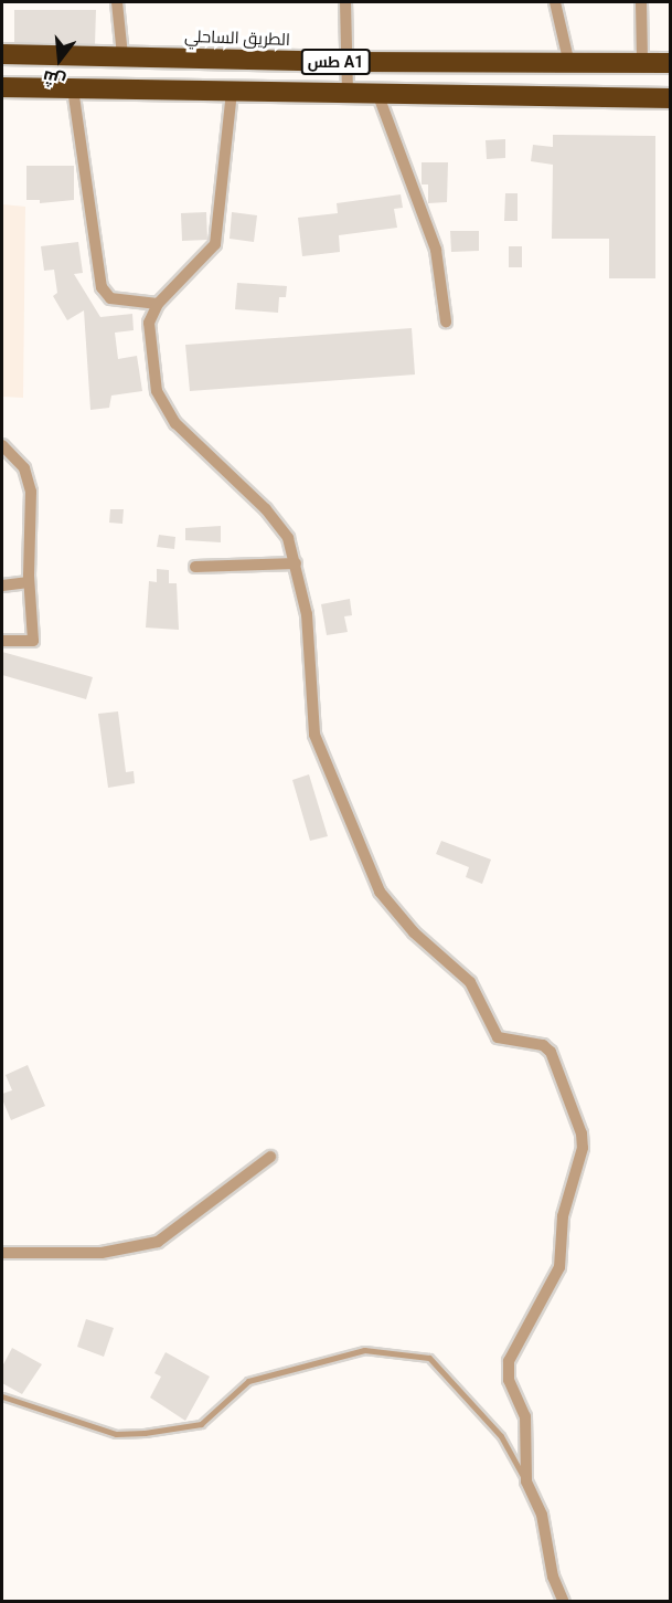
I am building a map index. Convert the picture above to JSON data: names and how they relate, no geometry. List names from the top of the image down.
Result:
{
  "streets": {
    "highway": ["الطريق الساحلي", "طس A1"]
  },
  "north": "bottom"
}
